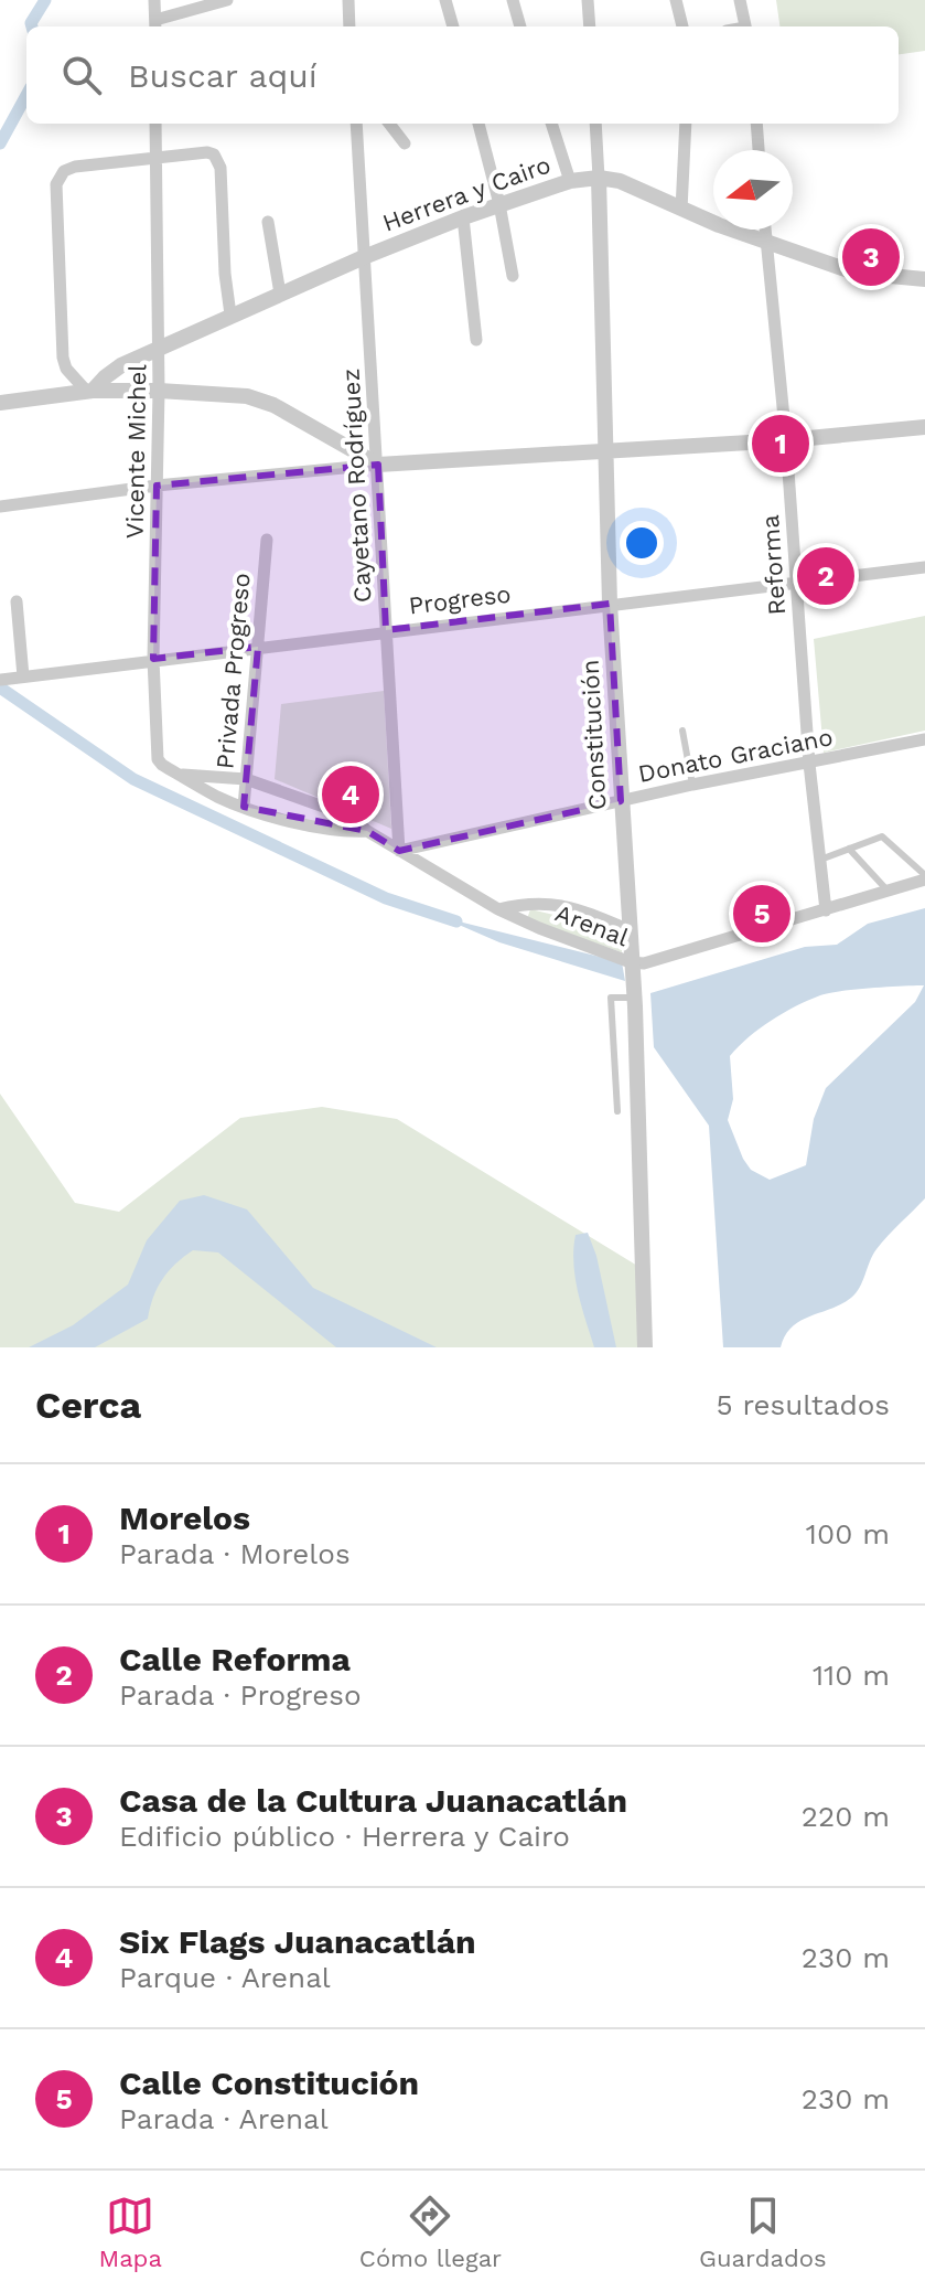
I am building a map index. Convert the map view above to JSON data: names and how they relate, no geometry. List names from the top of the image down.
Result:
{
  "streets": {
    "street": [
      "Herrera y Cairo",
      "Vicente Michel",
      "Cayetano Rodríguez",
      "Reforma",
      "Progreso",
      "Privada Progreso",
      "Constitución",
      "Donato Graciano",
      "Arenal"
    ]
  },
  "crossings": [
    ["Herrera y Cairo", "Vicente Michel"],
    ["Herrera y Cairo", "Cayetano Rodríguez"],
    ["Herrera y Cairo", "Reforma"],
    ["Herrera y Cairo", "Constitución"],
    ["Vicente Michel", "Progreso"],
    ["Vicente Michel", "Arenal"],
    ["Cayetano Rodríguez", "Progreso"],
    ["Cayetano Rodríguez", "Donato Graciano"],
    ["Cayetano Rodríguez", "Arenal"],
    ["Reforma", "Progreso"],
    ["Reforma", "Donato Graciano"],
    ["Reforma", "Arenal"],
    ["Progreso", "Privada Progreso"],
    ["Progreso", "Constitución"],
    ["Privada Progreso", "Arenal"],
    ["Constitución", "Donato Graciano"],
    ["Constitución", "Arenal"],
    ["Donato Graciano", "Arenal"]
  ],
  "north": "left",
  "page": {
    "search": "Buscar aquí",
    "pins": [
      "3",
      "1",
      "2",
      "4",
      "5"
    ],
    "heading": ["Cerca", "5 resultados"],
    "list": [
      {
        "mark": "1",
        "name": "Morelos",
        "note": "Parada · Morelos",
        "value": "100 m"
      },
      {
        "mark": "2",
        "name": "Calle Reforma",
        "note": "Parada · Progreso",
        "value": "110 m"
      },
      {
        "mark": "3",
        "name": "Casa de la Cultura Juanacatlán",
        "note": "Edificio público · Herrera y Cairo",
        "value": "220 m"
      },
      {
        "mark": "4",
        "name": "Six Flags Juanacatlán",
        "note": "Parque · Arenal",
        "value": "230 m"
      },
      {
        "mark": "5",
        "name": "Calle Constitución",
        "note": "Parada · Arenal",
        "value": "230 m"
      }
    ],
    "nav": ["Mapa", "Cómo llegar", "Guardados"]
  }
}
